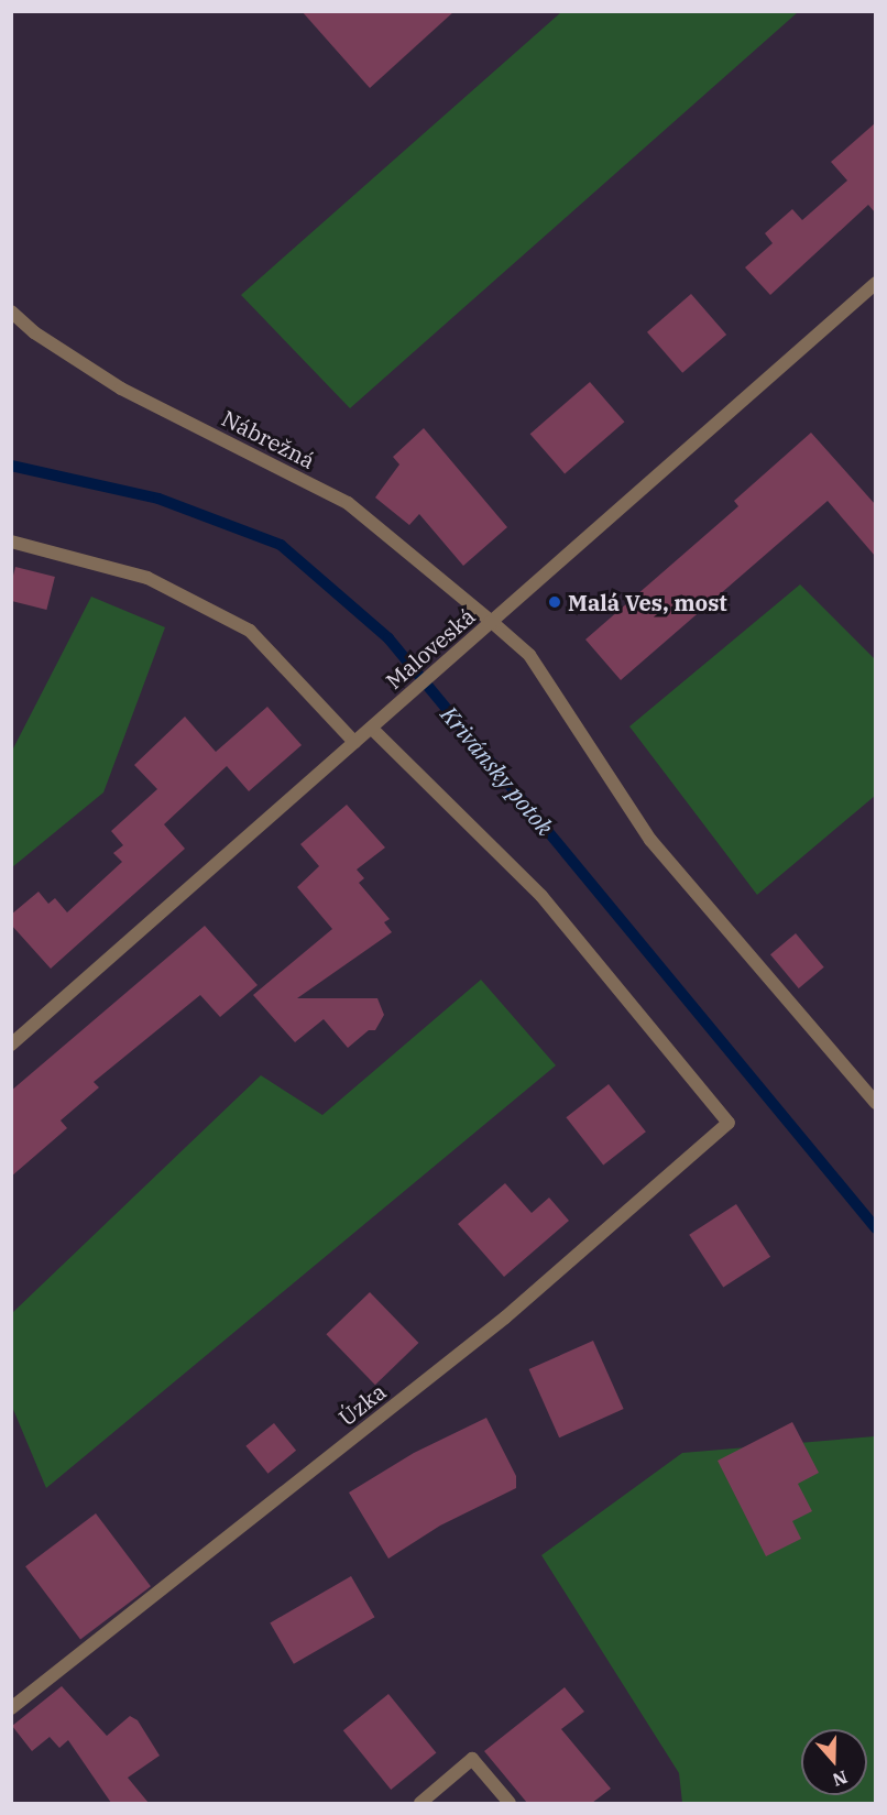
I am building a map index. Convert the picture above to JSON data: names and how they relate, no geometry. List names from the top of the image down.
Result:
{
  "streets": {
    "street": ["Nábrežná", "Maloveská", "Úzka"]
  },
  "crossings": [
    ["Nábrežná", "Maloveská"],
    ["Maloveská", "Úzka"]
  ],
  "water": ["Krivánsky potok"],
  "places": ["Malá Ves, most"],
  "north": "bottom"
}
